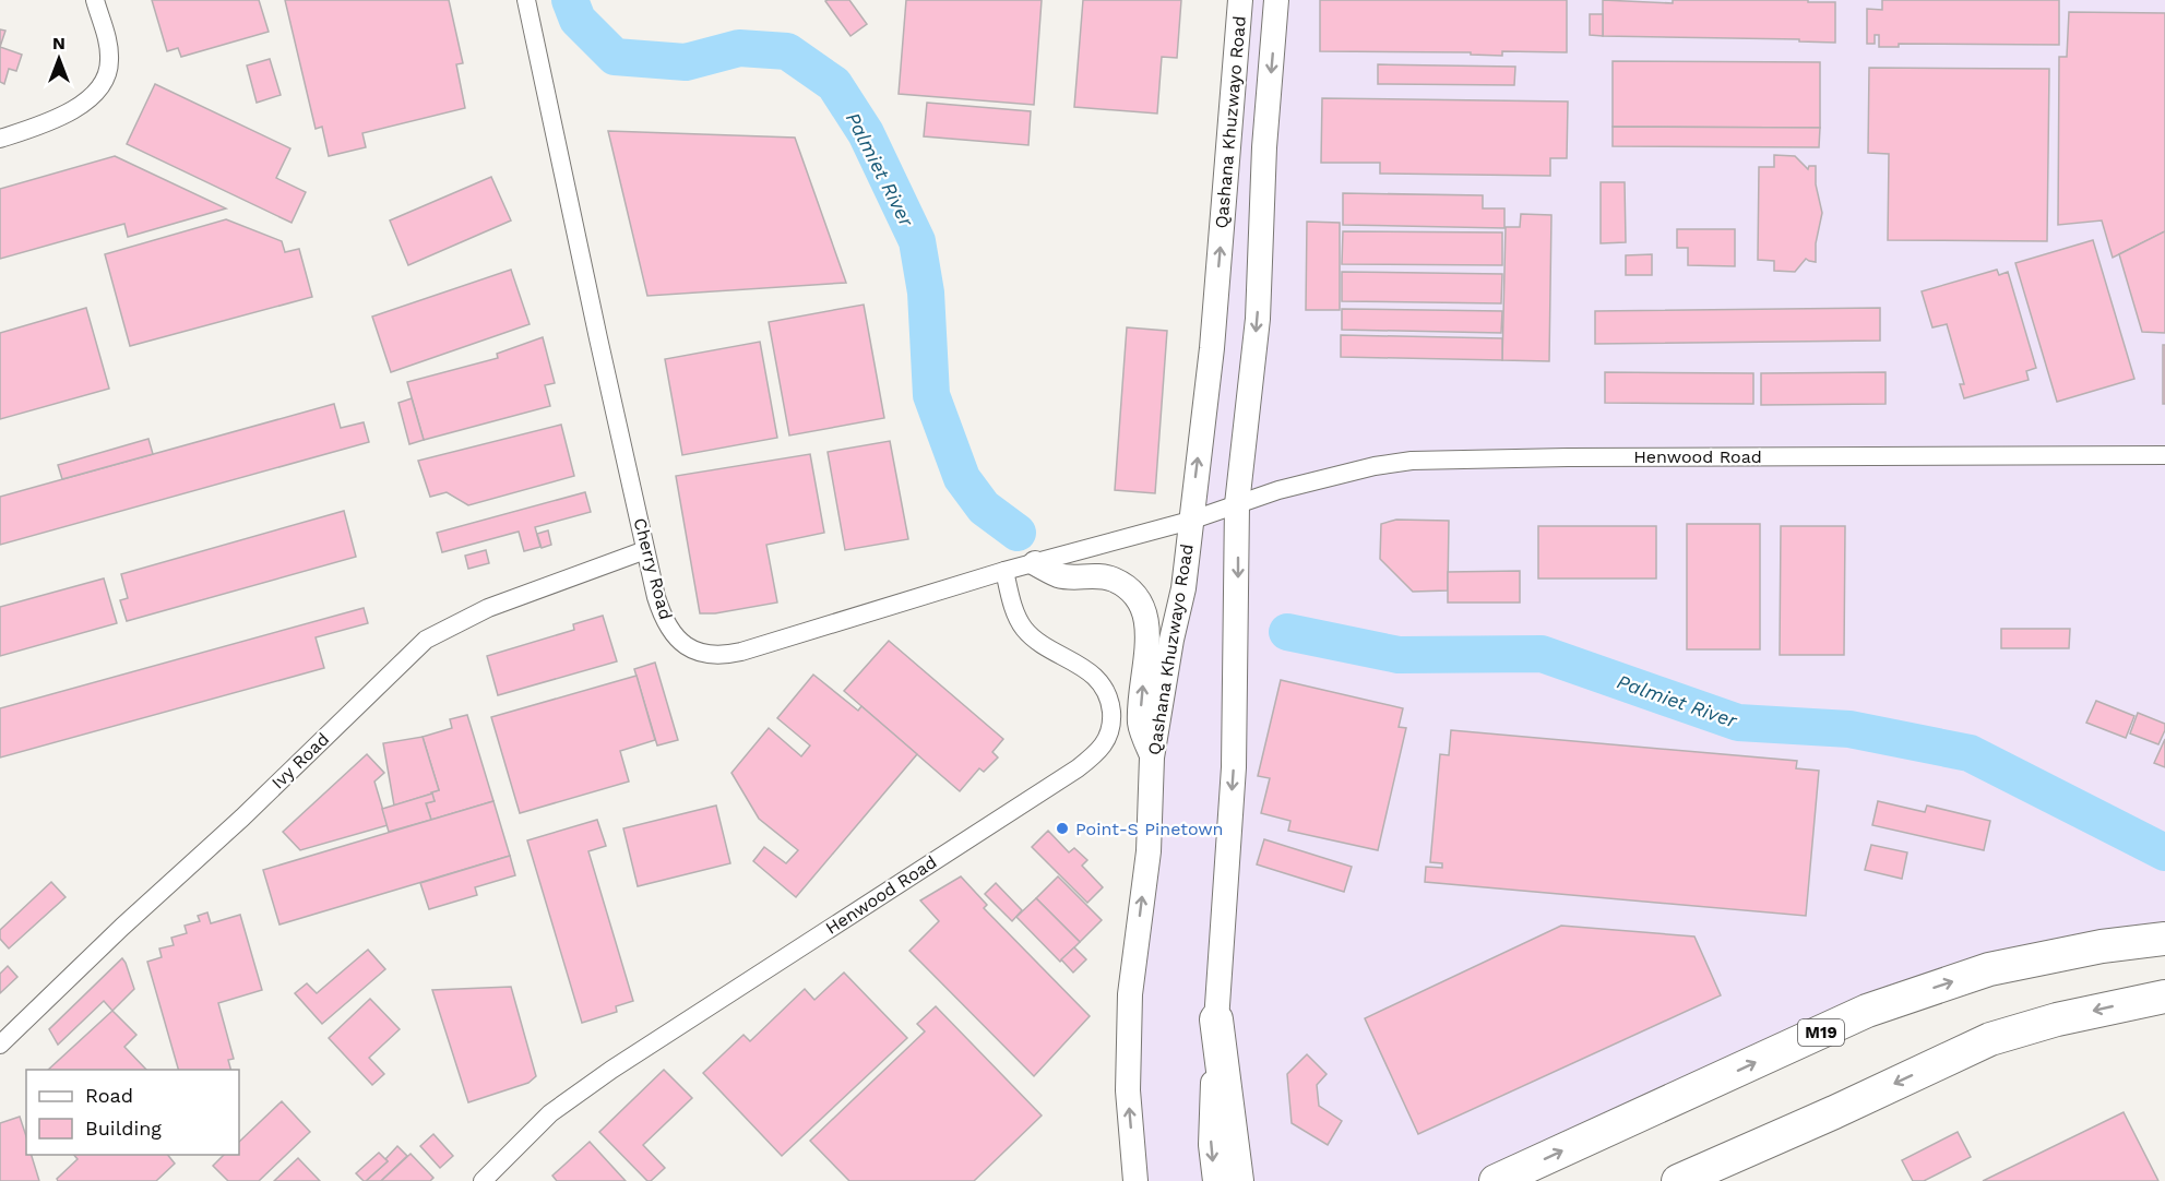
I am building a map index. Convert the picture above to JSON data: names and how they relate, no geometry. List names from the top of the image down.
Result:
{
  "streets": {
    "highway": ["M19"],
    "main road": ["Qashana Khuzwayo Road"],
    "street": ["Henwood Road", "Cherry Road", "Ivy Road"]
  },
  "crossings": [
    ["Qashana Khuzwayo Road", "Henwood Road"],
    ["Qashana Khuzwayo Road", "Cherry Road"],
    ["Henwood Road", "Cherry Road"],
    ["Cherry Road", "Ivy Road"]
  ],
  "water": ["Palmiet River"],
  "places": ["Point-S Pinetown"],
  "legend": ["Road", "Building"],
  "north": "top"
}
